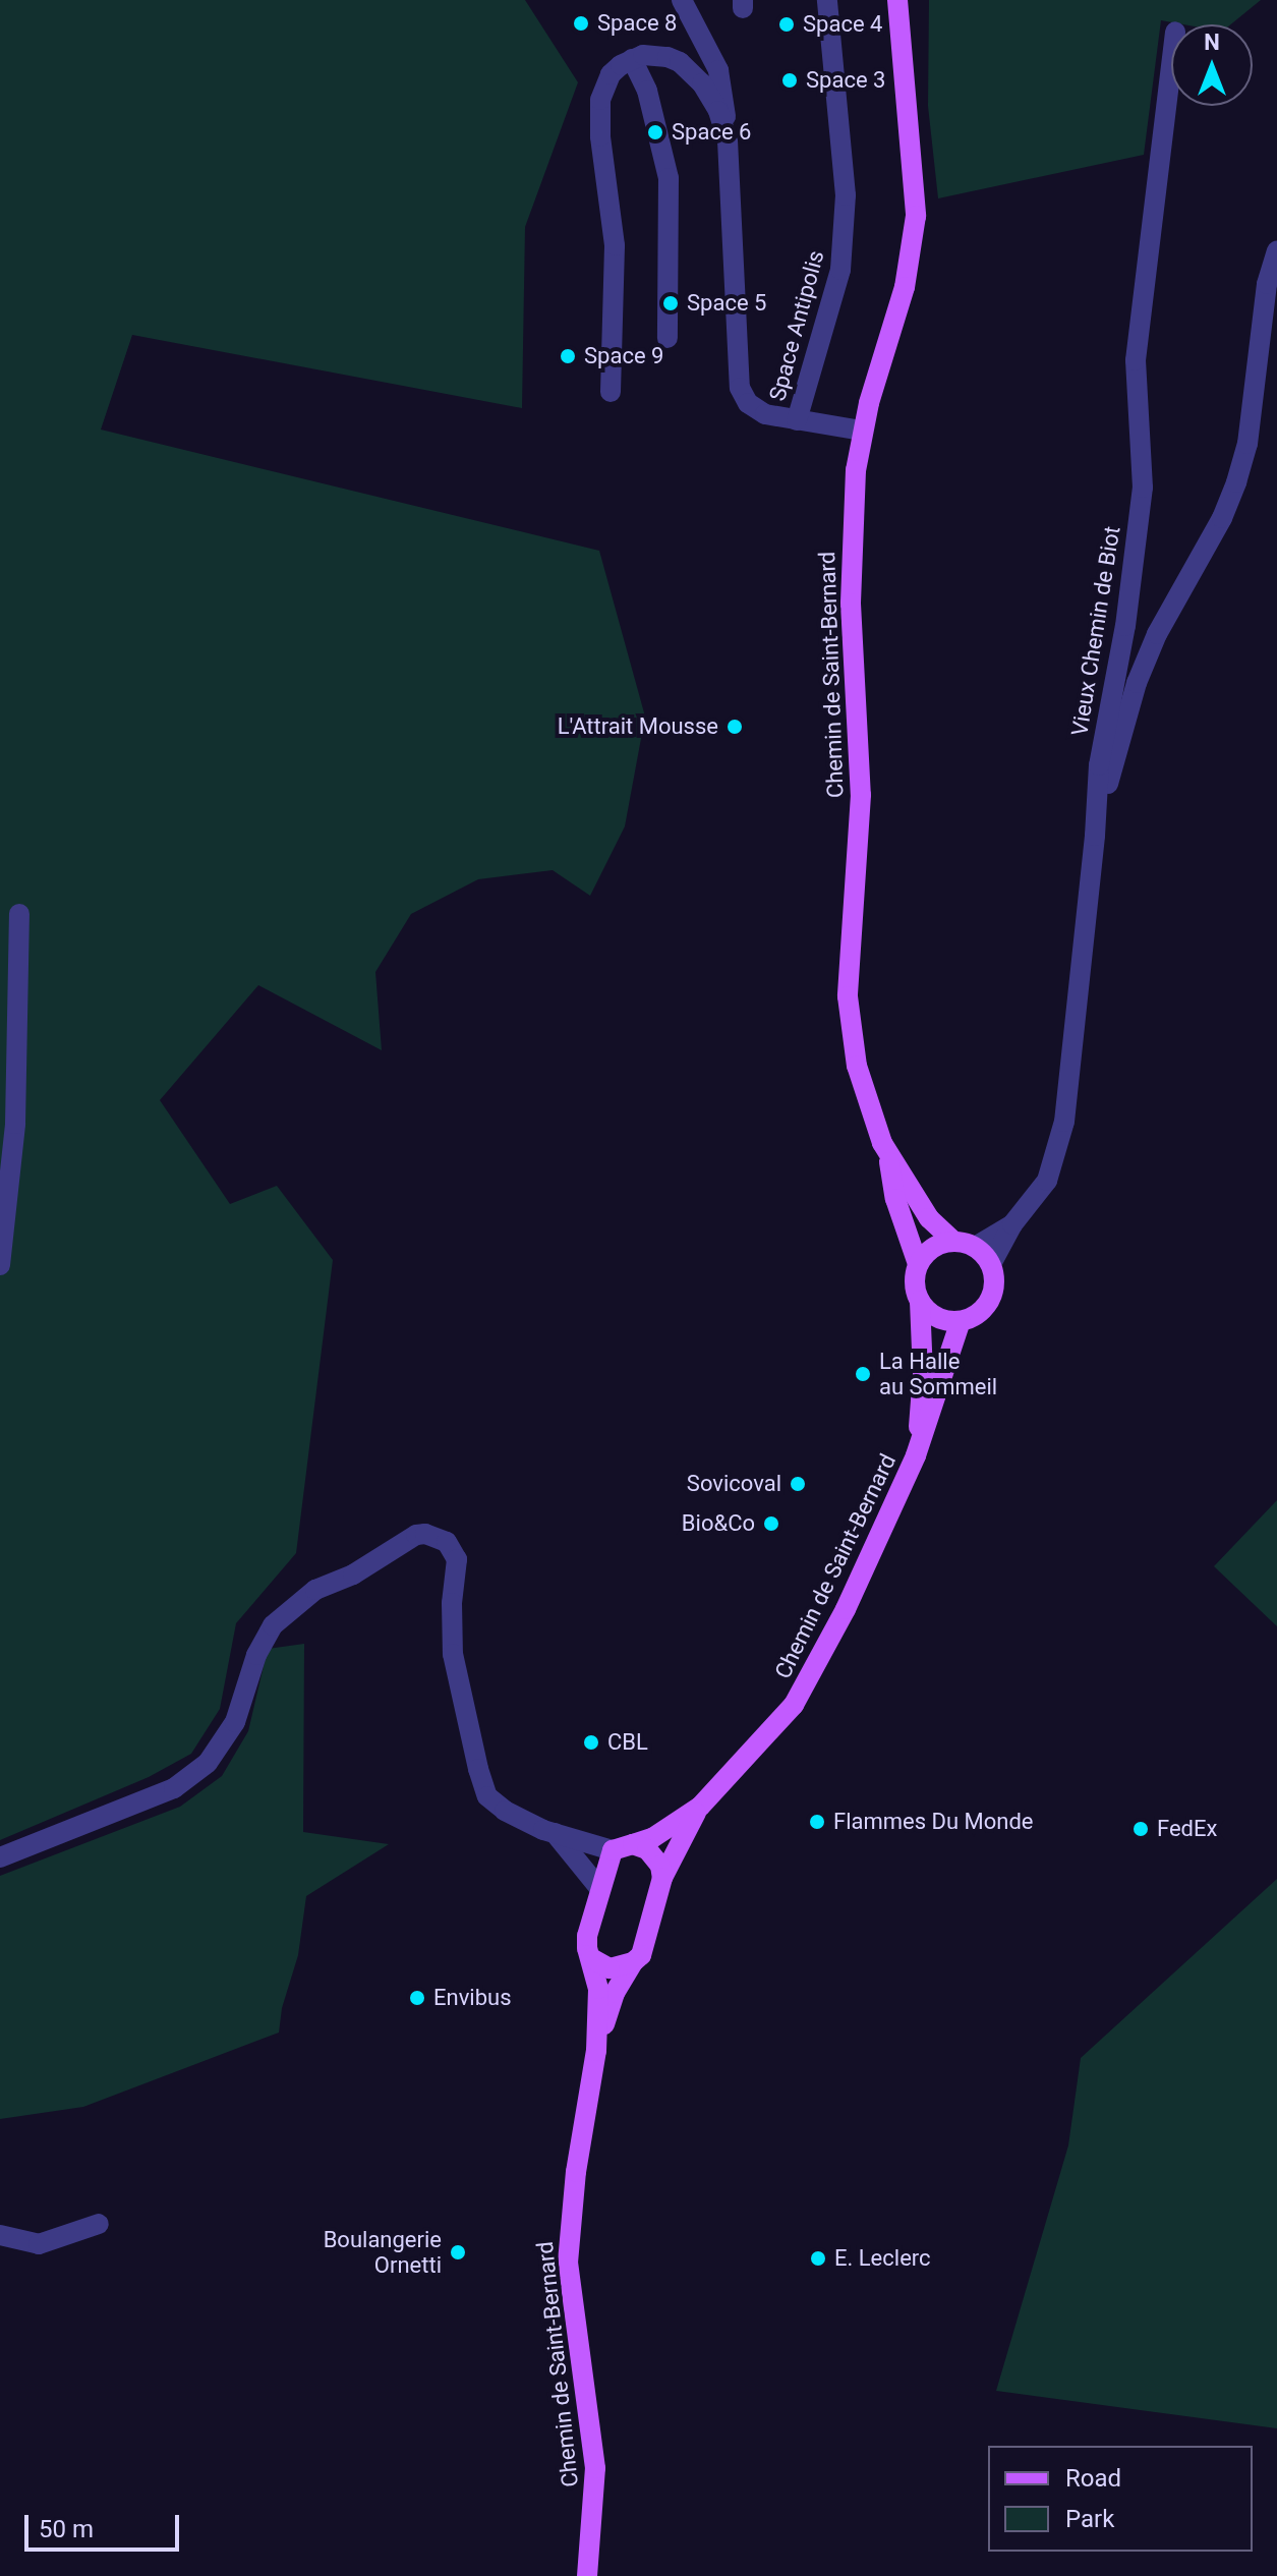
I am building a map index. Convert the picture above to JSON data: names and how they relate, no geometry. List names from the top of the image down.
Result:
{
  "streets": {
    "main road": ["Chemin de Saint-Bernard"],
    "street": ["Space Antipolis", "Vieux Chemin de Biot"]
  },
  "crossings": [
    ["Space Antipolis", "Chemin de Saint-Bernard"],
    ["Vieux Chemin de Biot", "Chemin de Saint-Bernard"]
  ],
  "places": [
    "Space 8",
    "Space 4",
    "Space 3",
    "Space 6",
    "Space 5",
    "Space 9",
    "L'Attrait Mousse",
    "La Halle au Sommeil",
    "Sovicoval",
    "Bio&Co",
    "CBL",
    "Flammes Du Monde",
    "FedEx",
    "Envibus",
    "Boulangerie Ornetti",
    "E. Leclerc"
  ],
  "legend": ["Road", "Park"],
  "scale_bar": "50 m",
  "north": "top"
}
